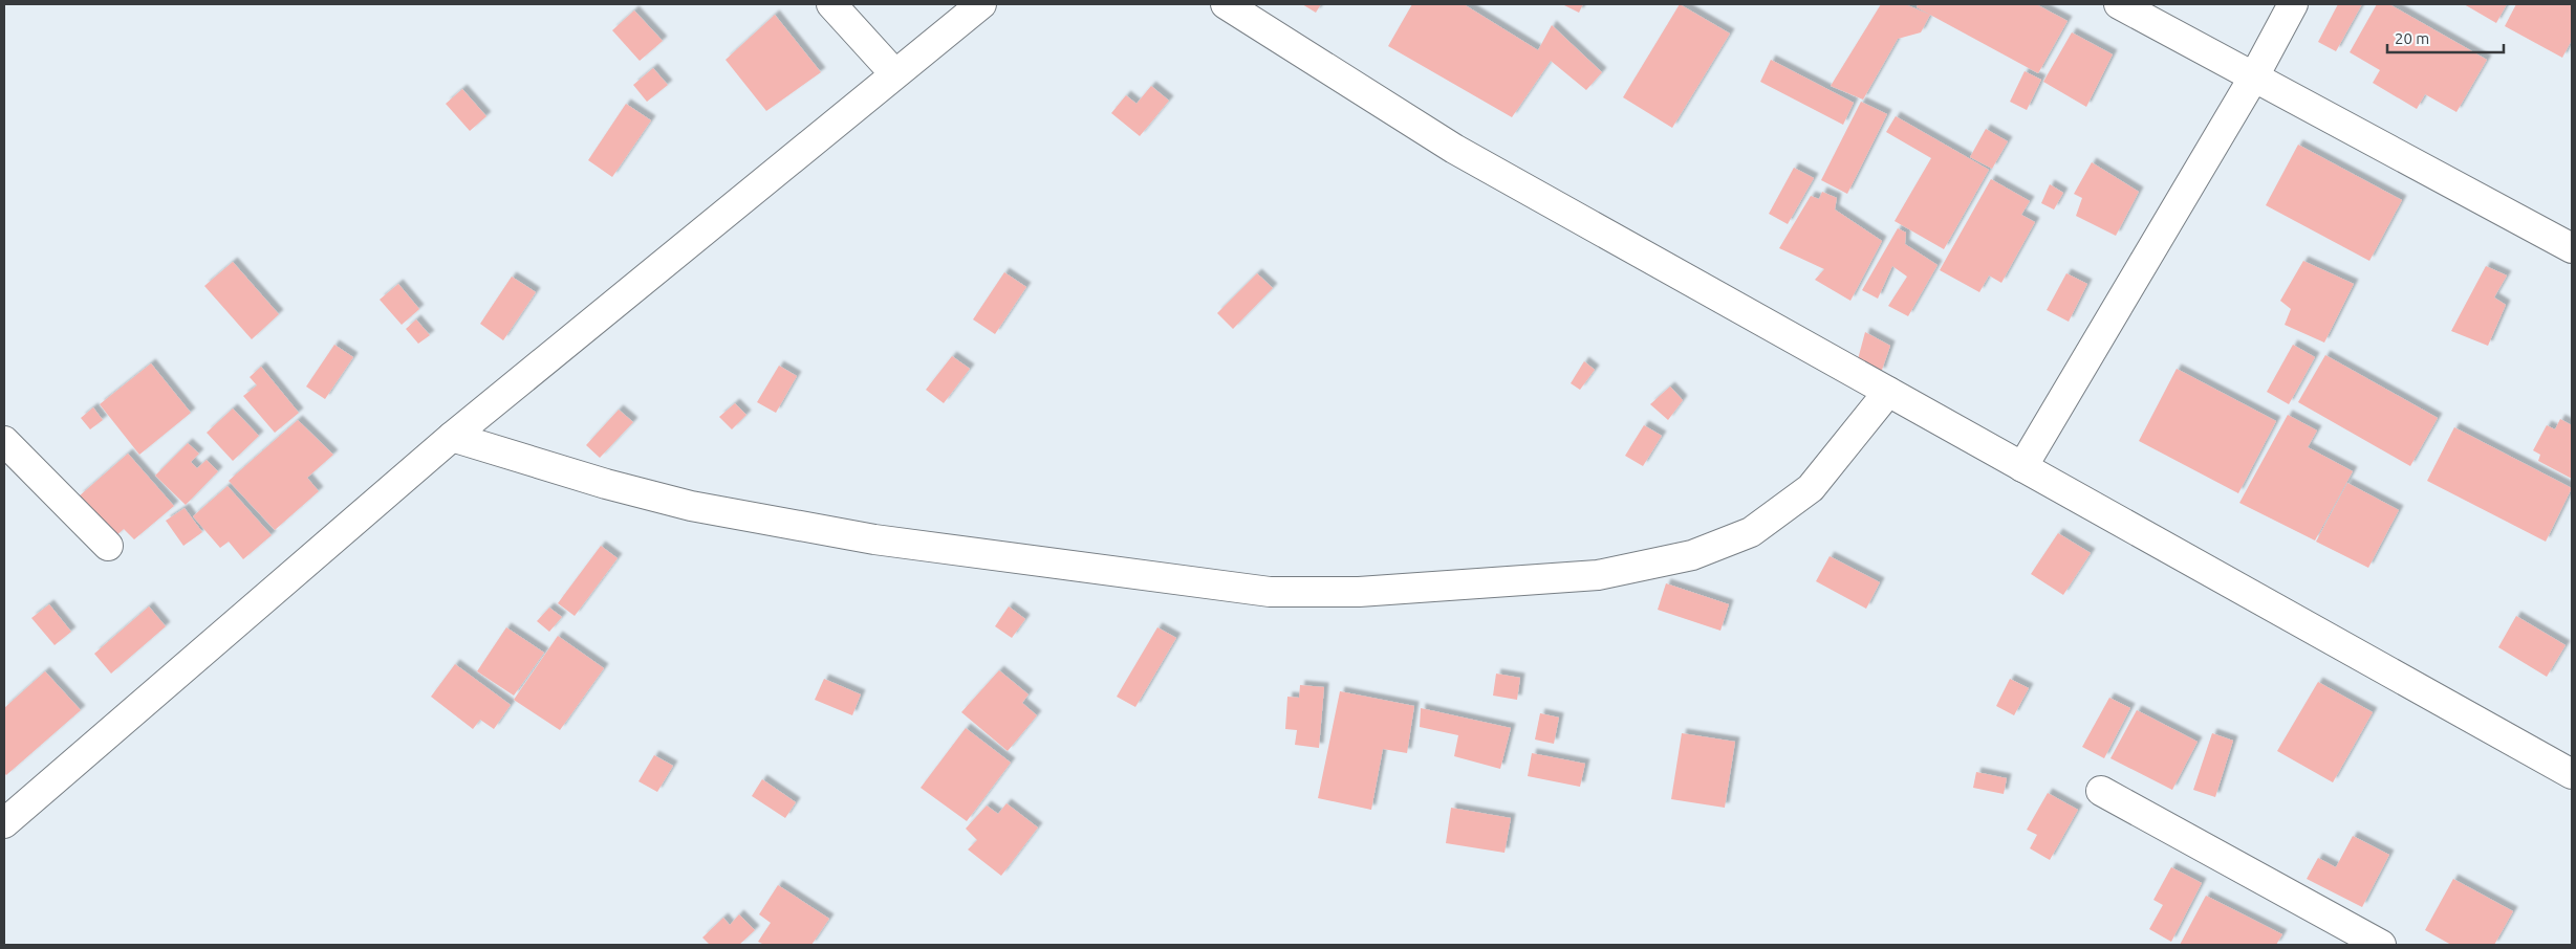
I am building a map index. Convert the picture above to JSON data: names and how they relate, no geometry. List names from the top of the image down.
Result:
{
  "scale_bar": "20 m"
}
